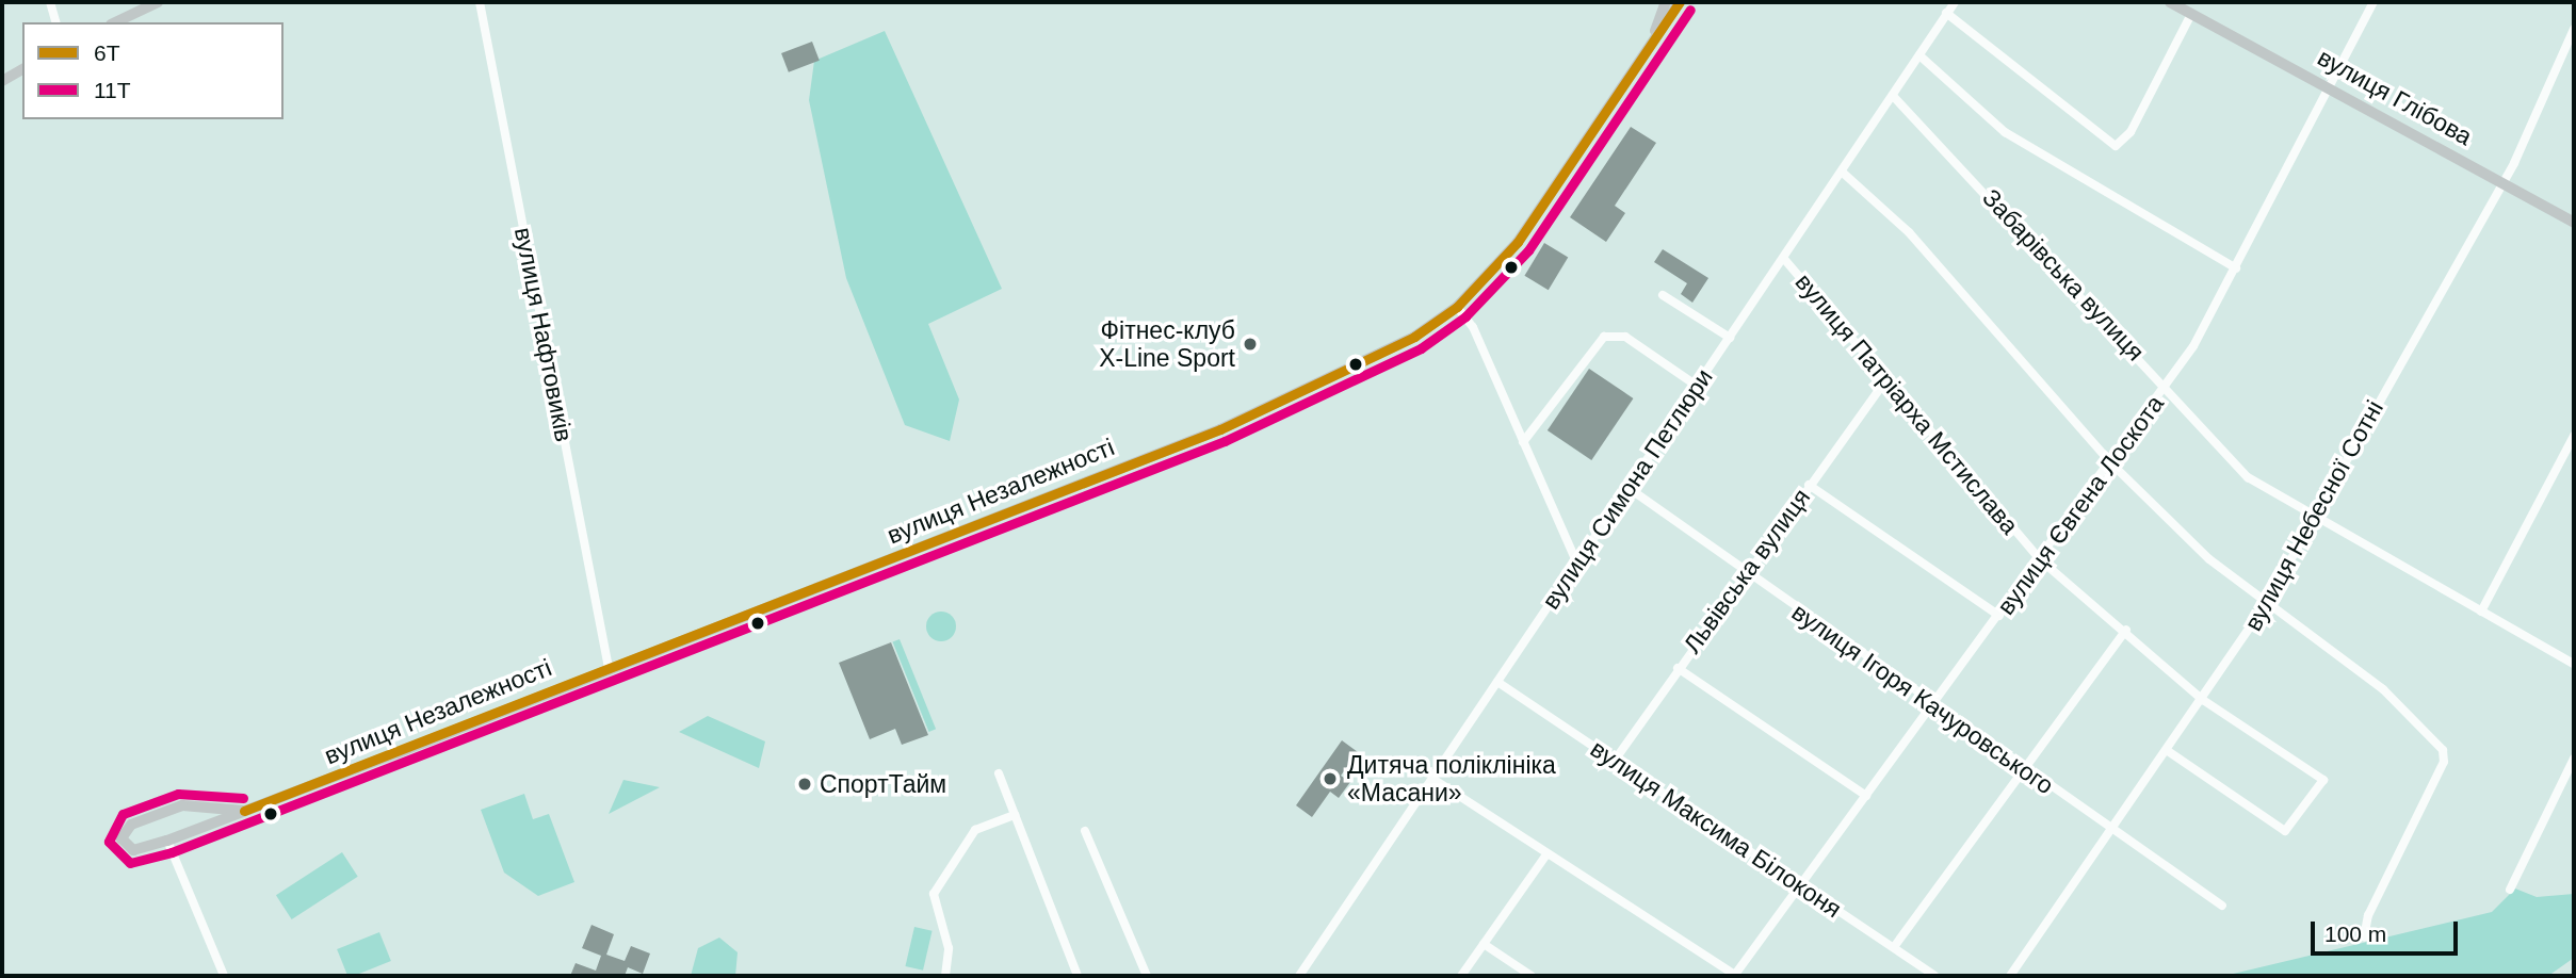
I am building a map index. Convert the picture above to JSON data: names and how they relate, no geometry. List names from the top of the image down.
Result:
{
  "streets": {
    "street": [
      "вулиця Глібова",
      "Забарівська вулиця",
      "вулиця Нафтовиків",
      "вулиця Патріарха Мстислава",
      "вулиця Симона Петлюри",
      "вулиця Незалежності",
      "вулиця Євгена Лоскота",
      "вулиця Небесної Сотні",
      "Львівська вулиця",
      "вулиця Ігоря Качуровського",
      "вулиця Максима Білоконя"
    ]
  },
  "crossings": [
    ["вулиця Глібова", "вулиця Євгена Лоскота"],
    ["вулиця Глібова", "вулиця Небесної Сотні"],
    ["Забарівська вулиця", "вулиця Симона Петлюри"],
    ["Забарівська вулиця", "вулиця Євгена Лоскота"],
    ["Забарівська вулиця", "вулиця Небесної Сотні"],
    ["вулиця Нафтовиків", "вулиця Незалежності"],
    ["вулиця Патріарха Мстислава", "вулиця Симона Петлюри"],
    ["вулиця Патріарха Мстислава", "вулиця Євгена Лоскота"],
    ["вулиця Патріарха Мстислава", "вулиця Небесної Сотні"],
    ["вулиця Патріарха Мстислава", "Львівська вулиця"],
    ["вулиця Симона Петлюри", "вулиця Ігоря Качуровського"],
    ["вулиця Симона Петлюри", "вулиця Максима Білоконя"],
    ["вулиця Євгена Лоскота", "вулиця Ігоря Качуровського"],
    ["вулиця Євгена Лоскота", "вулиця Максима Білоконя"],
    ["вулиця Небесної Сотні", "вулиця Ігоря Качуровського"],
    ["Львівська вулиця", "вулиця Ігоря Качуровського"],
    ["Львівська вулиця", "вулиця Максима Білоконя"]
  ],
  "places": ["Фітнес-клуб X-Line Sport", "Дитяча поліклініка «Масани»", "СпортТайм"],
  "lines": ["transit line 6Т", "transit line 11Т"],
  "legend": ["6Т", "11Т"],
  "scale_bar": "100 m"
}
